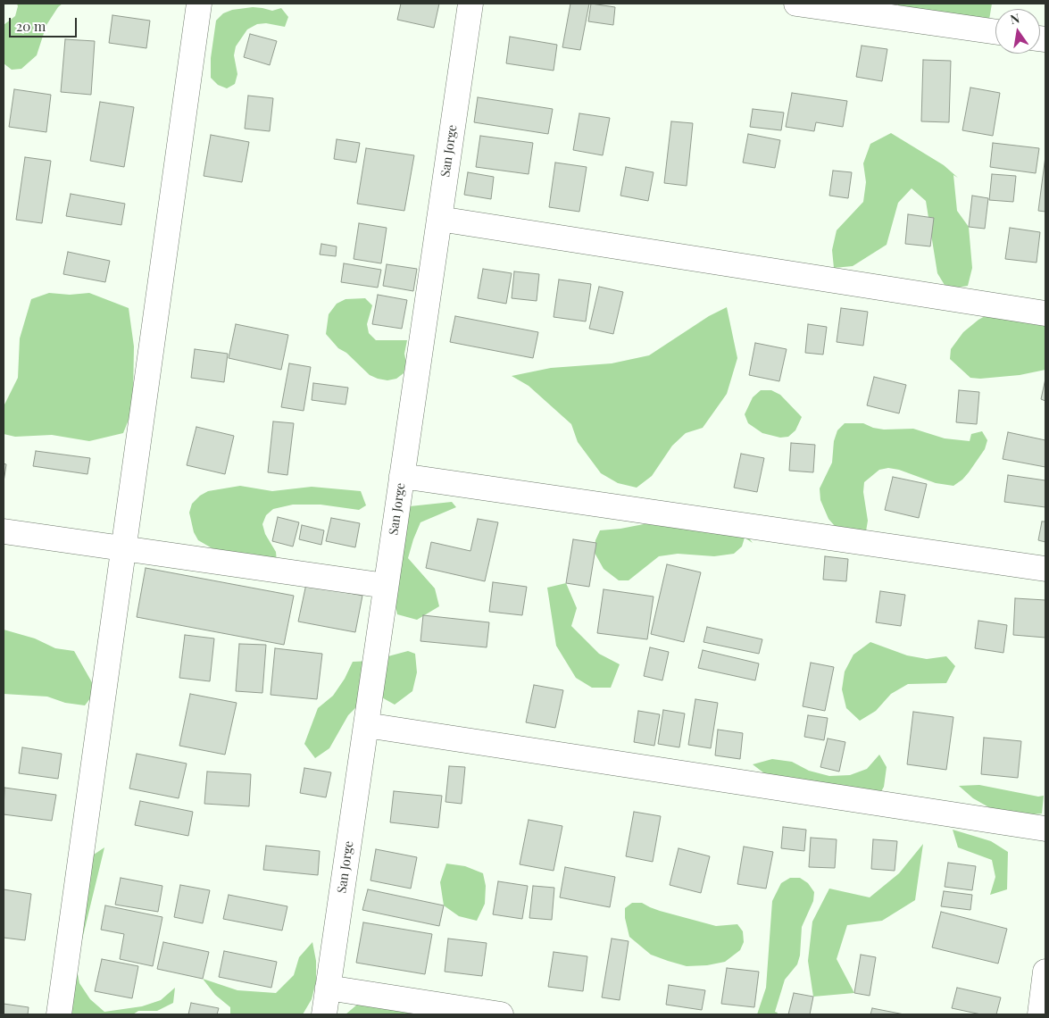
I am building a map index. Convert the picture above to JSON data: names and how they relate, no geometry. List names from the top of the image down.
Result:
{
  "streets": {
    "street": ["San Jorge"]
  },
  "scale_bar": "20 m",
  "north": "top"
}
